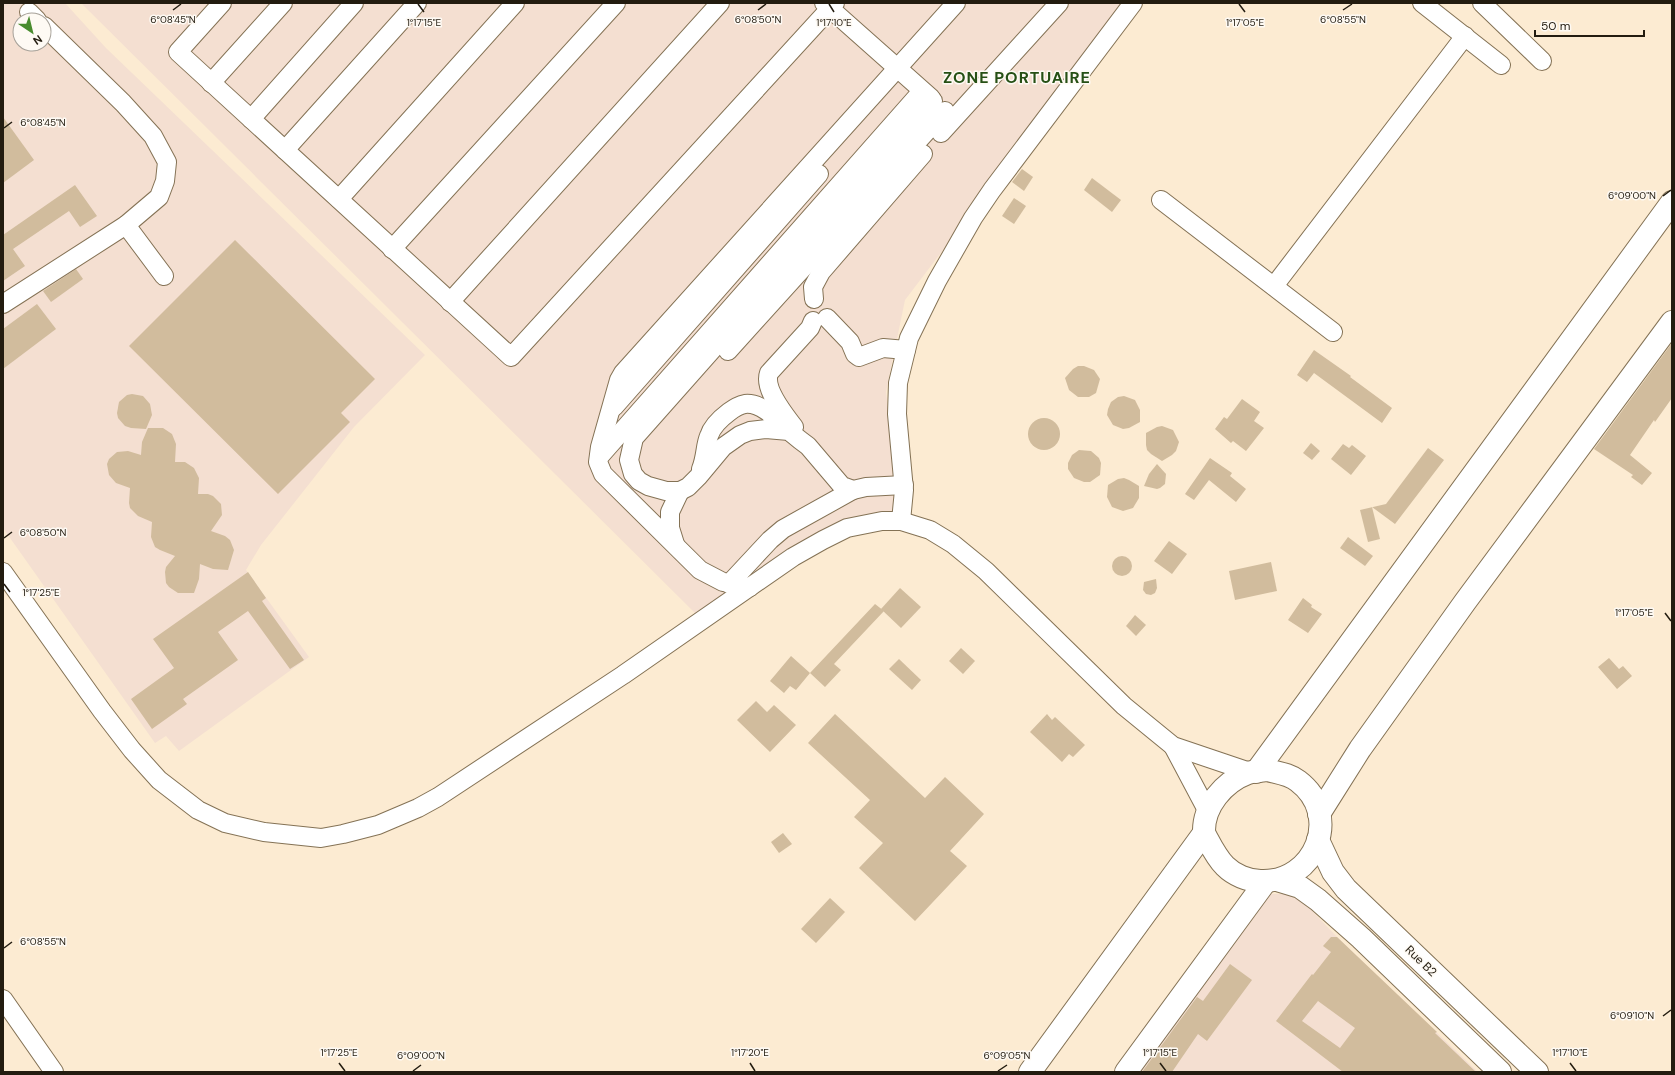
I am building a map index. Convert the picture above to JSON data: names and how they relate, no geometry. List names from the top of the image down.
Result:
{
  "streets": {
    "main road": ["Rue B2"]
  },
  "districts": ["ZONE PORTUAIRE"],
  "scale_bar": "50 m",
  "north": "bottom right",
  "coordinates": [
    "6°08'45\"N",
    "6°08'50\"N",
    "6°08'55\"N",
    "1°17'15\"E",
    "1°17'10\"E",
    "1°17'05\"E",
    "6°09'00\"N",
    "1°17'25\"E",
    "6°09'10\"N",
    "1°17'20\"E",
    "6°09'05\"N"
  ]
}
